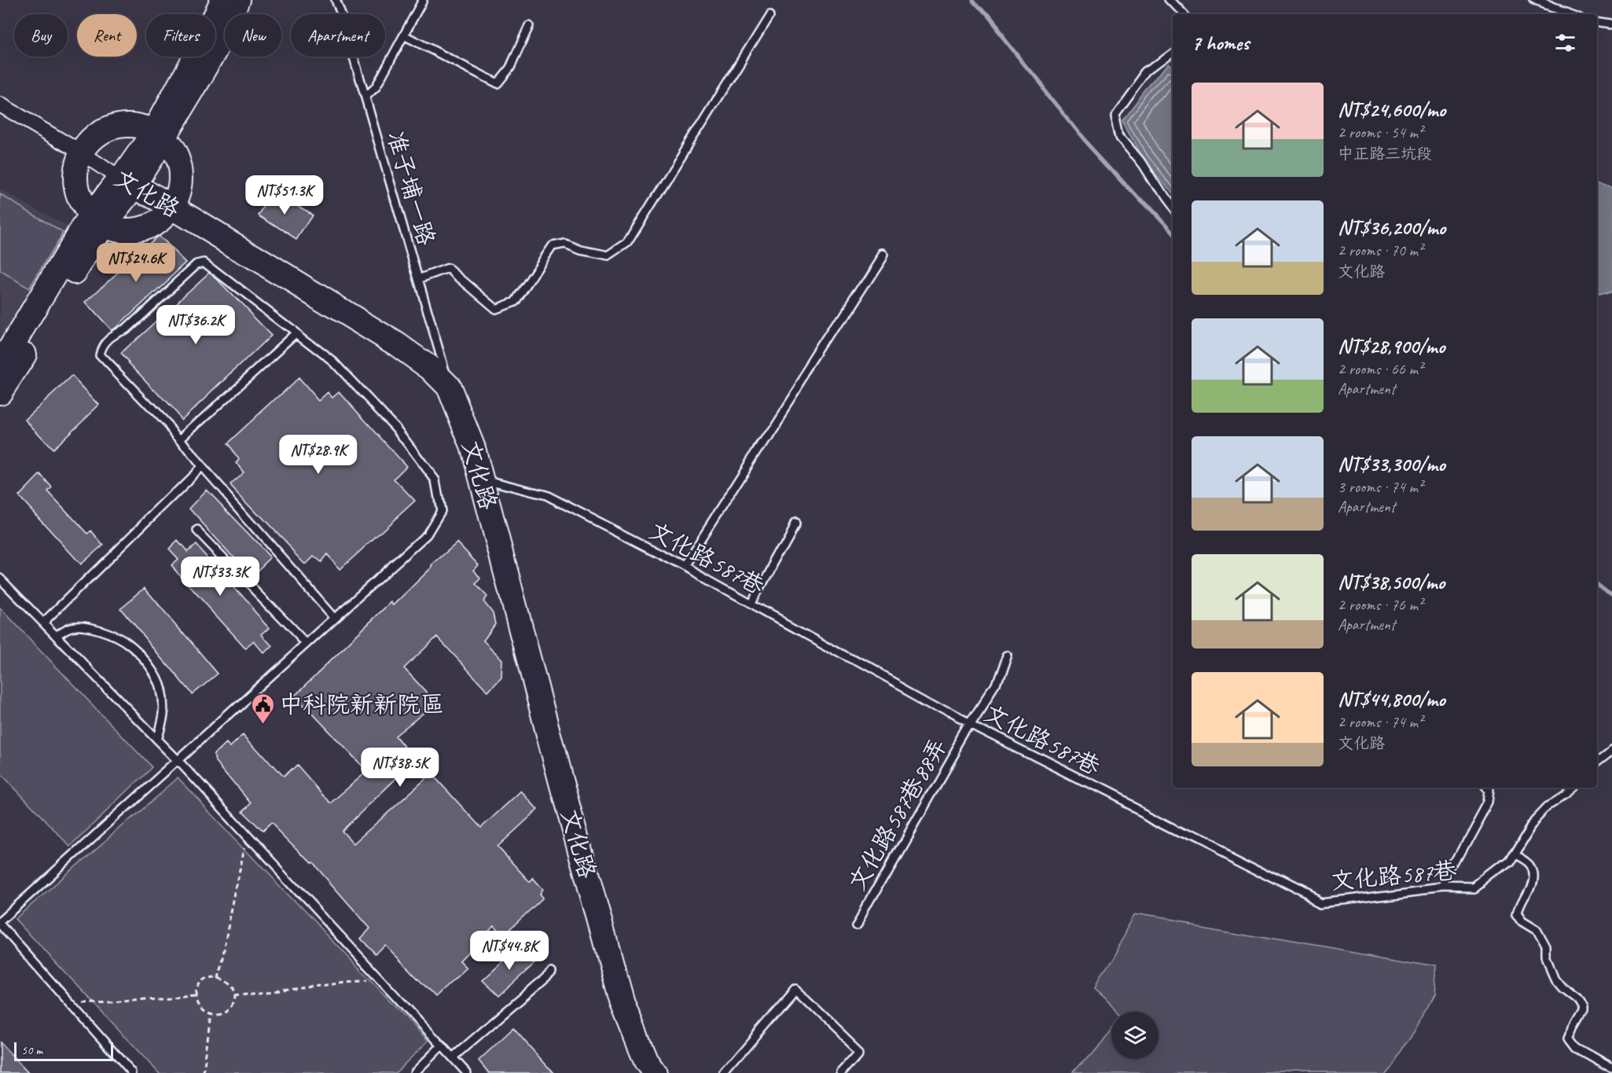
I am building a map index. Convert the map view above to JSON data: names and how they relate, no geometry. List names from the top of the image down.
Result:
{
  "streets": {
    "main road": ["文化路"],
    "lane": ["准子埔一路", "文化路587巷", "文化路587巷88弄"]
  },
  "crossings": [
    ["准子埔一路", "文化路"],
    ["文化路", "文化路587巷"],
    ["文化路587巷", "文化路587巷88弄"]
  ],
  "places": {
    "public building": ["中科院新新院區"]
  },
  "scale_bar": "50 m",
  "page": {
    "chip": [
      "Buy",
      "Rent",
      "Filters",
      "New",
      "Apartment"
    ],
    "heading": "7 homes",
    "list": [
      {
        "name": "NT$24,600/mo",
        "note": "2 rooms · 54 m² · 中正路三坑段"
      },
      {
        "name": "NT$36,200/mo",
        "note": "2 rooms · 70 m² · 文化路"
      },
      {
        "name": "NT$28,900/mo",
        "note": "2 rooms · 66 m² · Apartment"
      },
      {
        "name": "NT$33,300/mo",
        "note": "3 rooms · 74 m² · Apartment"
      },
      {
        "name": "NT$38,500/mo",
        "note": "2 rooms · 76 m² · Apartment"
      },
      {
        "name": "NT$44,800/mo",
        "note": "2 rooms · 74 m² · 文化路"
      }
    ],
    "price": [
      "NT$51.3K",
      "NT$24.6K",
      "NT$36.2K",
      "NT$28.9K",
      "NT$33.3K",
      "NT$38.5K",
      "NT$44.8K"
    ],
    "scale": "50 m"
  }
}
